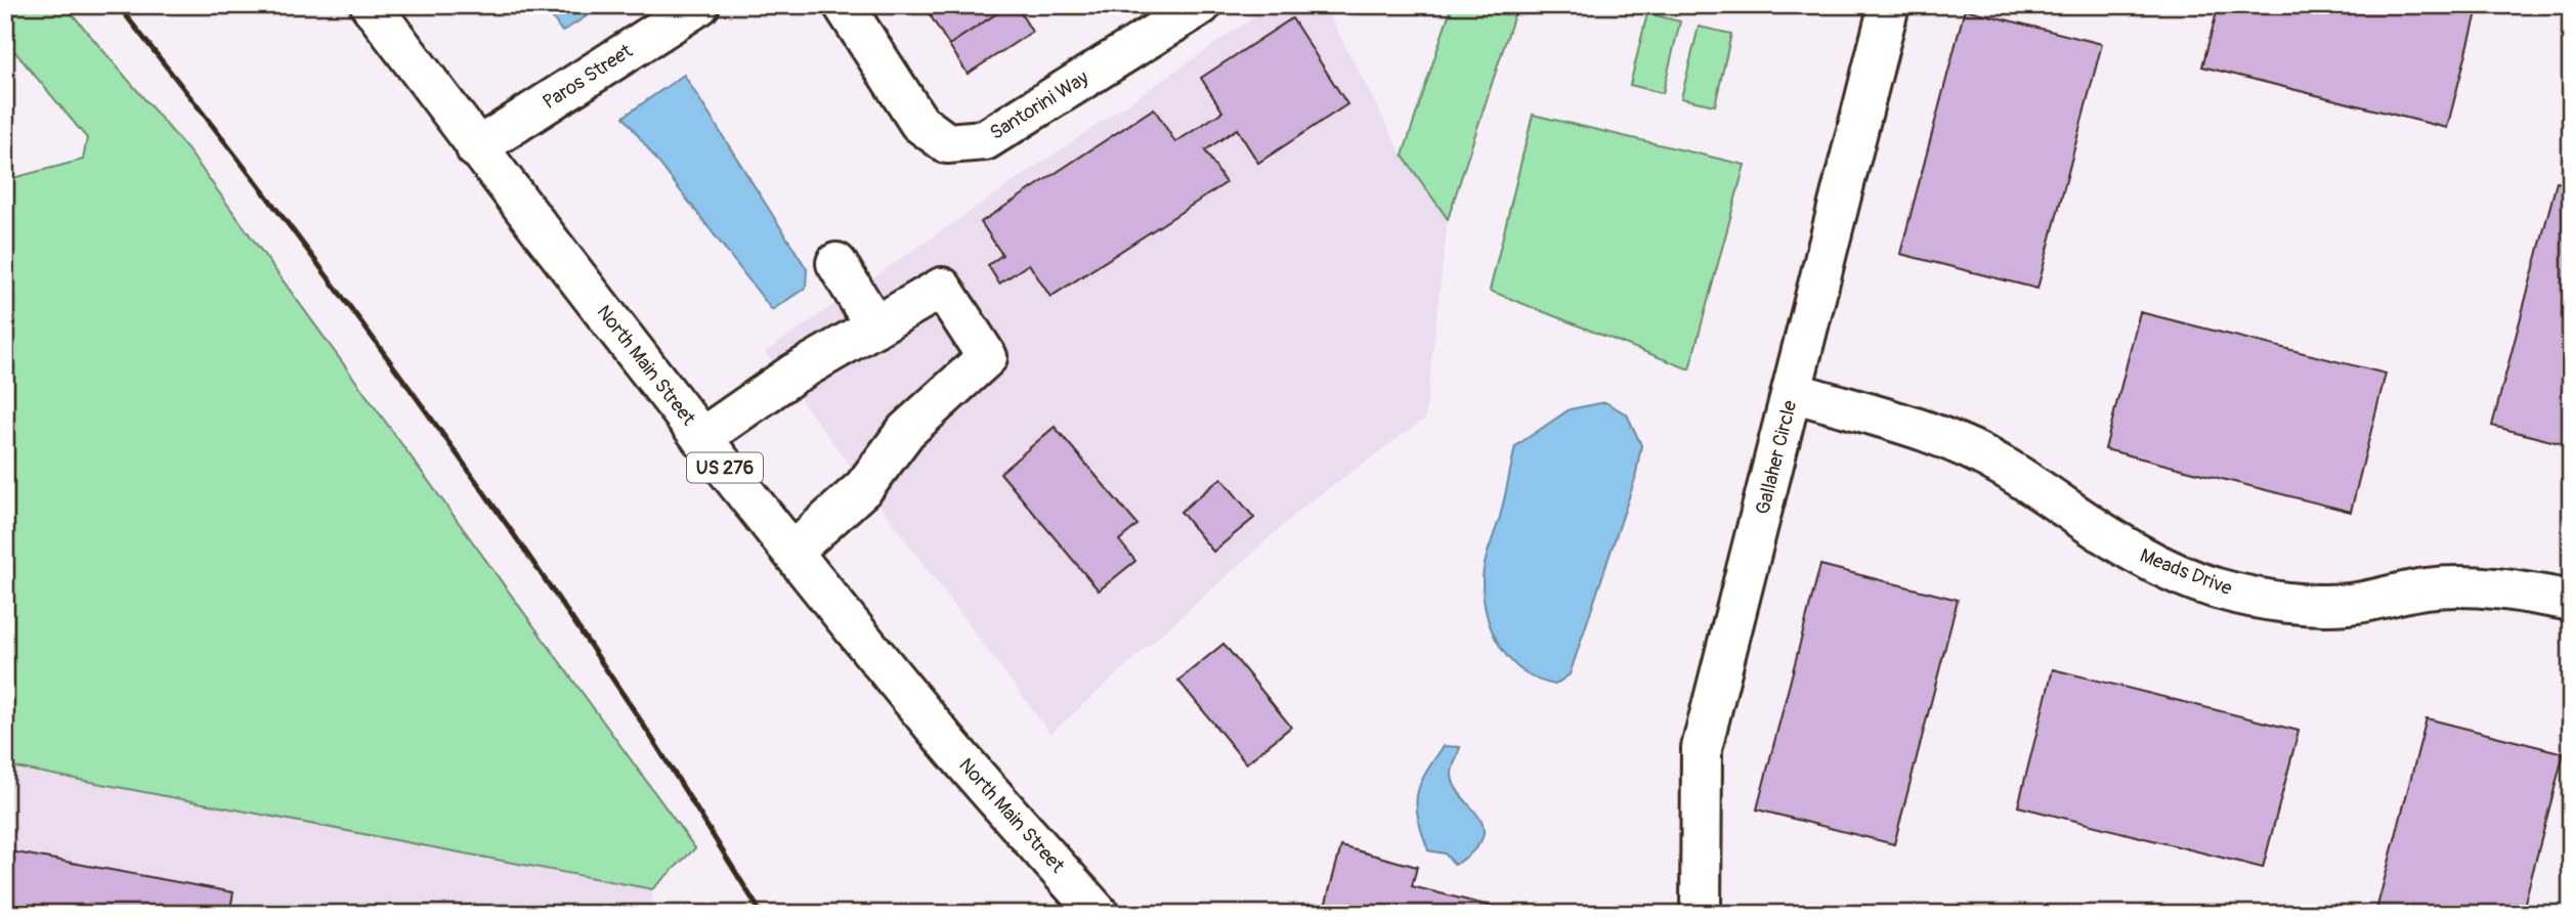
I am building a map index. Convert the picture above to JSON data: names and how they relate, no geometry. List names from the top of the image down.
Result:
{
  "streets": {
    "street": [
      "Paros Street",
      "Santorini Way",
      "North Main Street",
      "Gallaher Circle",
      "US 276",
      "Meads Drive"
    ]
  },
  "crossings": [
    ["Paros Street", "North Main Street"],
    ["Gallaher Circle", "Meads Drive"]
  ]
}
